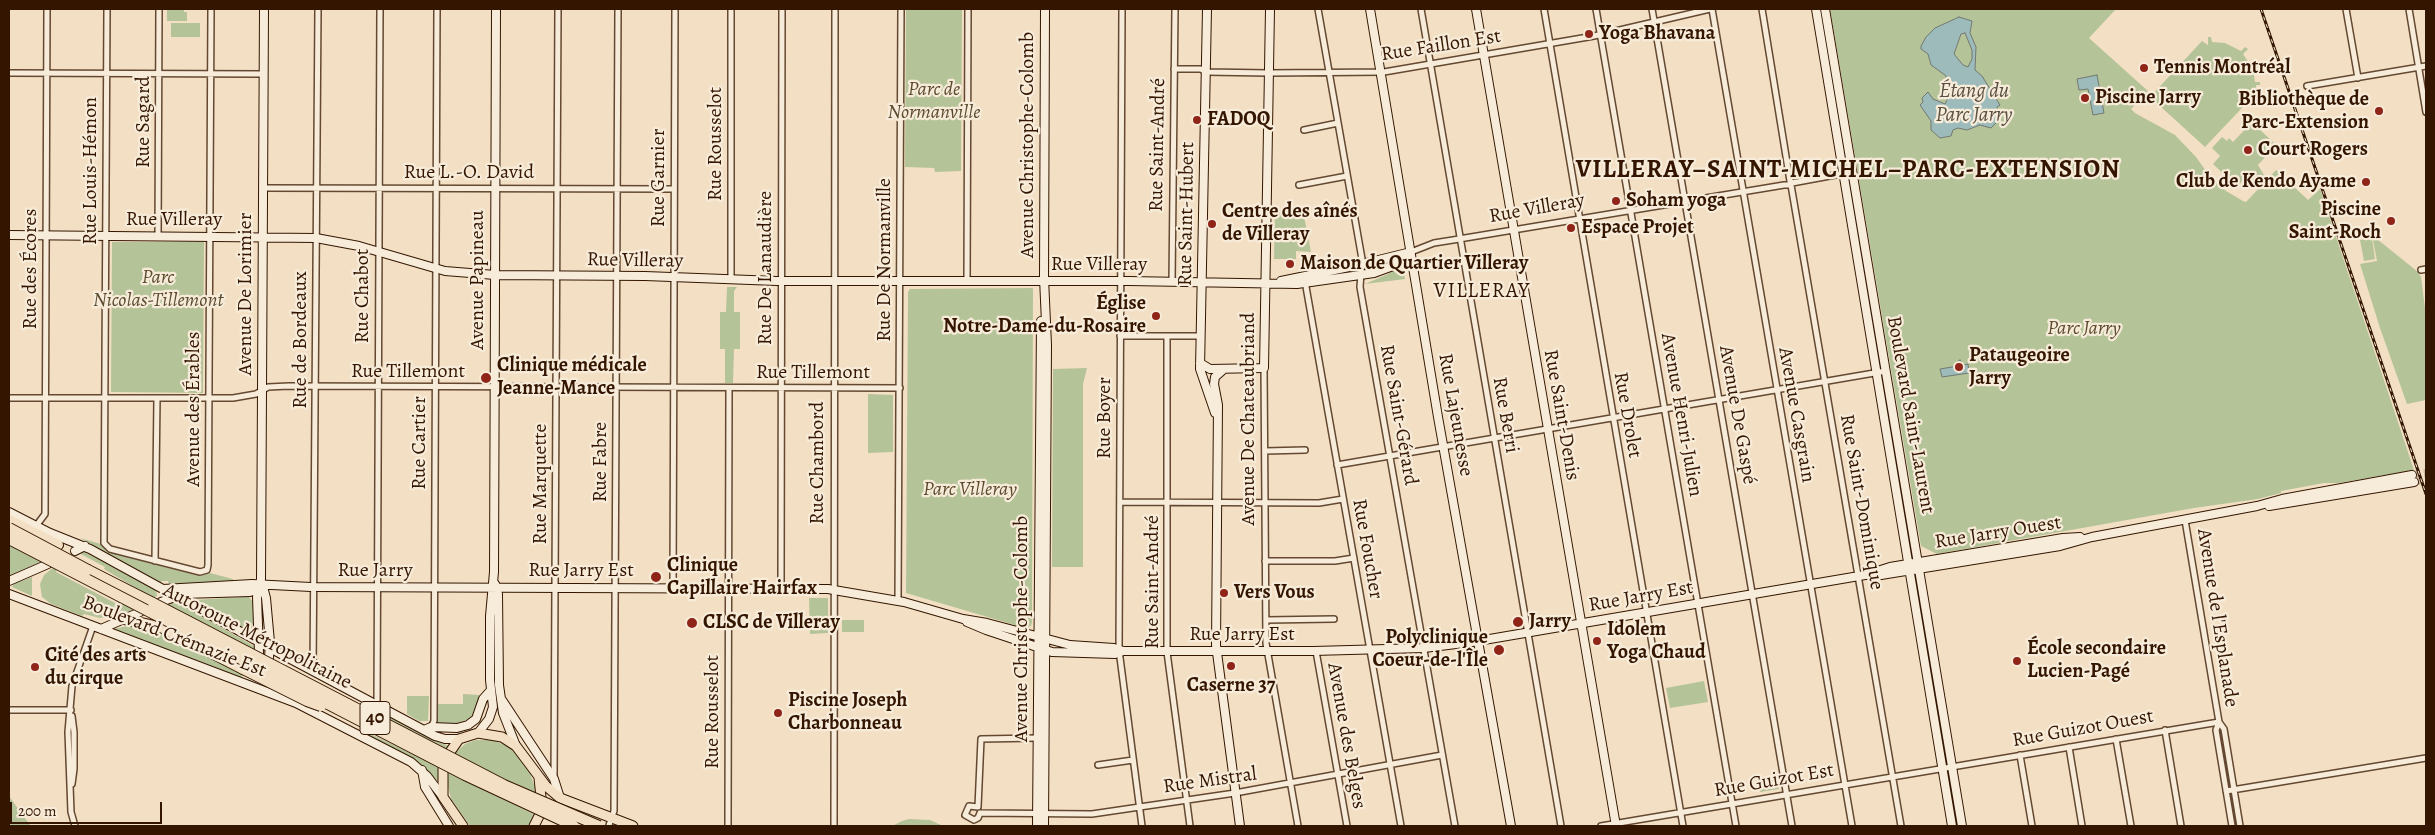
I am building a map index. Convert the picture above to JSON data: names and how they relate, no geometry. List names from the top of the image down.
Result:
{
  "streets": {
    "highway": ["Autoroute Métropolitaine", "40"],
    "main road": [
      "Avenue Christophe-Colomb",
      "Rue Villeray",
      "Rue Saint-Hubert",
      "Avenue Papineau",
      "Avenue De Lorimier",
      "Rue Lajeunesse",
      "Rue Saint-Denis",
      "Boulevard Saint-Laurent",
      "Avenue De Chateaubriand",
      "Rue Jarry Ouest",
      "Rue Jarry",
      "Rue Jarry Est",
      "Boulevard Crémazie Est"
    ],
    "street": [
      "Rue Faillon Est",
      "Rue Sagard",
      "Rue Rousselot",
      "Rue Saint-André",
      "Rue Louis-Hémon",
      "Rue L.-O. David",
      "Rue Garnier",
      "Rue De Normanville",
      "Rue De Lanaudière",
      "Rue des Écores",
      "Rue Chabot",
      "Rue de Bordeaux",
      "Rue Tillemont",
      "Avenue des Érables",
      "Rue Saint-Gérard",
      "Rue Berri",
      "Rue Drolet",
      "Avenue Henri-Julien",
      "Avenue De Gaspé",
      "Avenue Casgrain",
      "Rue Boyer",
      "Rue Cartier",
      "Rue Fabre",
      "Rue Chambord",
      "Rue Marquette",
      "Rue Saint-Dominique",
      "Rue Foucher",
      "Avenue de l'Esplanade",
      "Rue Guizot Ouest",
      "Avenue des Belges",
      "Rue Mistral",
      "Rue Guizot Est"
    ]
  },
  "crossings": [
    ["Rue Faillon Est", "Rue Saint-André"],
    ["Rue Faillon Est", "Rue Saint-Hubert"],
    ["Rue Faillon Est", "Rue Saint-Gérard"],
    ["Rue Faillon Est", "Rue Lajeunesse"],
    ["Rue Faillon Est", "Rue Berri"],
    ["Rue Faillon Est", "Rue Saint-Denis"],
    ["Rue Faillon Est", "Rue Drolet"],
    ["Rue Faillon Est", "Avenue Henri-Julien"],
    ["Rue Faillon Est", "Avenue De Gaspé"],
    ["Rue Faillon Est", "Avenue Casgrain"],
    ["Rue Faillon Est", "Avenue De Chateaubriand"],
    ["Rue Sagard", "Rue Villeray"],
    ["Rue Rousselot", "Rue Villeray"],
    ["Rue Rousselot", "Rue Tillemont"],
    ["Rue Rousselot", "Rue Jarry Est"],
    ["Avenue Christophe-Colomb", "Rue Villeray"],
    ["Avenue Christophe-Colomb", "Rue Jarry Est"],
    ["Avenue Christophe-Colomb", "Rue Mistral"],
    ["Rue Saint-André", "Rue Villeray"],
    ["Rue Saint-André", "Rue Jarry Est"],
    ["Rue Saint-André", "Rue Mistral"],
    ["Rue Louis-Hémon", "Rue Villeray"],
    ["Rue Louis-Hémon", "Rue Tillemont"],
    ["Rue Louis-Hémon", "Avenue des Érables"],
    ["Rue L.-O. David", "Rue Garnier"],
    ["Rue L.-O. David", "Avenue Papineau"],
    ["Rue L.-O. David", "Avenue De Lorimier"],
    ["Rue L.-O. David", "Rue Chabot"],
    ["Rue L.-O. David", "Rue de Bordeaux"],
    ["Rue L.-O. David", "Rue Cartier"],
    ["Rue L.-O. David", "Rue Fabre"],
    ["Rue L.-O. David", "Rue Marquette"],
    ["Rue Garnier", "Rue Villeray"],
    ["Rue Garnier", "Rue Tillemont"],
    ["Rue Garnier", "Rue Jarry Est"],
    ["Rue Villeray", "Rue Saint-Hubert"],
    ["Rue Villeray", "Rue De Normanville"],
    ["Rue Villeray", "Rue De Lanaudière"],
    ["Rue Villeray", "Rue des Écores"],
    ["Rue Villeray", "Avenue Papineau"],
    ["Rue Villeray", "Avenue De Lorimier"],
    ["Rue Villeray", "Rue Chabot"],
    ["Rue Villeray", "Rue de Bordeaux"],
    ["Rue Villeray", "Avenue des Érables"],
    ["Rue Villeray", "Rue Saint-Gérard"],
    ["Rue Villeray", "Rue Lajeunesse"],
    ["Rue Villeray", "Rue Berri"],
    ["Rue Villeray", "Rue Saint-Denis"],
    ["Rue Villeray", "Rue Drolet"],
    ["Rue Villeray", "Avenue Henri-Julien"],
    ["Rue Villeray", "Avenue De Gaspé"],
    ["Rue Villeray", "Avenue Casgrain"],
    ["Rue Villeray", "Boulevard Saint-Laurent"],
    ["Rue Villeray", "Rue Boyer"],
    ["Rue Villeray", "Avenue De Chateaubriand"],
    ["Rue Villeray", "Rue Cartier"],
    ["Rue Villeray", "Rue Fabre"],
    ["Rue Villeray", "Rue Chambord"],
    ["Rue Villeray", "Rue Marquette"],
    ["Rue Villeray", "Rue Saint-Dominique"],
    ["Rue Villeray", "Rue Foucher"],
    ["Rue Saint-Hubert", "Rue Jarry Est"],
    ["Rue Saint-Hubert", "Rue Mistral"],
    ["Rue De Normanville", "Rue Tillemont"],
    ["Rue De Normanville", "Rue Jarry Est"],
    ["Rue De Lanaudière", "Rue Tillemont"],
    ["Rue De Lanaudière", "Rue Jarry Est"],
    ["Rue des Écores", "Rue Tillemont"],
    ["Rue des Écores", "Boulevard Crémazie Est"],
    ["Avenue Papineau", "Rue Tillemont"],
    ["Avenue Papineau", "Rue Jarry Est"],
    ["Avenue Papineau", "Boulevard Crémazie Est"],
    ["Avenue De Lorimier", "Rue Tillemont"],
    ["Avenue De Lorimier", "Boulevard Crémazie Est"],
    ["Rue Chabot", "Rue Tillemont"],
    ["Rue Chabot", "Rue Jarry"],
    ["Rue Chabot", "Boulevard Crémazie Est"],
    ["Rue de Bordeaux", "Rue Tillemont"],
    ["Rue de Bordeaux", "Rue Jarry"],
    ["Rue de Bordeaux", "Boulevard Crémazie Est"],
    ["Rue Tillemont", "Avenue des Érables"],
    ["Rue Tillemont", "Rue Cartier"],
    ["Rue Tillemont", "Rue Fabre"],
    ["Rue Tillemont", "Rue Chambord"],
    ["Rue Tillemont", "Rue Marquette"],
    ["Rue Saint-Gérard", "Rue Jarry Est"],
    ["Rue Saint-Gérard", "Rue Mistral"],
    ["Rue Lajeunesse", "Rue Jarry Est"],
    ["Rue Berri", "Rue Jarry Est"],
    ["Rue Saint-Denis", "Rue Jarry Est"],
    ["Rue Saint-Denis", "Rue Guizot Est"],
    ["Rue Drolet", "Rue Jarry Est"],
    ["Rue Drolet", "Rue Guizot Est"],
    ["Avenue Henri-Julien", "Rue Jarry Est"],
    ["Avenue Henri-Julien", "Rue Guizot Est"],
    ["Avenue De Gaspé", "Rue Jarry Est"],
    ["Avenue De Gaspé", "Rue Guizot Est"],
    ["Avenue Casgrain", "Rue Jarry Est"],
    ["Avenue Casgrain", "Rue Guizot Est"],
    ["Boulevard Saint-Laurent", "Rue Jarry Ouest"],
    ["Boulevard Saint-Laurent", "Rue Jarry Est"],
    ["Boulevard Saint-Laurent", "Rue Guizot Ouest"],
    ["Boulevard Saint-Laurent", "Rue Guizot Est"],
    ["Rue Boyer", "Rue Jarry Est"],
    ["Rue Boyer", "Rue Mistral"],
    ["Avenue De Chateaubriand", "Rue Jarry Est"],
    ["Avenue De Chateaubriand", "Rue Mistral"],
    ["Rue Cartier", "Rue Jarry"],
    ["Rue Cartier", "Rue Jarry Est"],
    ["Rue Cartier", "Boulevard Crémazie Est"],
    ["Rue Fabre", "Rue Jarry Est"],
    ["Rue Fabre", "Boulevard Crémazie Est"],
    ["Rue Fabre", "Autoroute Métropolitaine"],
    ["Rue Chambord", "Rue Jarry Est"],
    ["Rue Marquette", "Rue Jarry Est"],
    ["Rue Saint-Dominique", "Rue Jarry Est"],
    ["Rue Saint-Dominique", "Rue Guizot Est"],
    ["Rue Jarry Ouest", "Rue Jarry Est"],
    ["Rue Jarry Ouest", "Avenue de l'Esplanade"],
    ["Rue Foucher", "Rue Jarry Est"],
    ["Rue Foucher", "Rue Mistral"],
    ["Rue Jarry", "Rue Jarry Est"],
    ["Rue Jarry Est", "Avenue des Belges"],
    ["Avenue de l'Esplanade", "Rue Guizot Ouest"],
    ["Boulevard Crémazie Est", "Autoroute Métropolitaine"],
    ["Rue Guizot Ouest", "Rue Guizot Est"],
    ["Avenue des Belges", "Rue Mistral"]
  ],
  "districts": ["VILLERAY–SAINT-MICHEL–PARC-EXTENSION", "VILLERAY"],
  "water": ["Étang du Parc Jarry"],
  "parks": [
    "Parc de Normanville",
    "Parc Nicolas-Tillemont",
    "Parc Jarry",
    "Parc Villeray"
  ],
  "places": [
    "Yoga Bhavana",
    "Tennis Montréal",
    "Piscine Jarry",
    "Bibliothèque de Parc-Extension",
    "FADOQ",
    "Court Rogers",
    "Club de Kendo Ayame",
    "Soham yoga",
    "Piscine Saint-Roch",
    "Centre des aînés de Villeray",
    "Espace Projet",
    "Maison de Quartier Villeray",
    "Église Notre-Dame-du-Rosaire",
    "Pataugeoire Jarry",
    "Clinique médicale Jeanne-Mance",
    "Clinique Capillaire Hairfax",
    "Vers Vous",
    "Jarry",
    "CLSC de Villeray",
    "Idolem Yoga Chaud",
    "Polyclinique Coeur-de-l'Île",
    "École secondaire Lucien-Pagé",
    "Caserne 37",
    "Cité des arts du cirque",
    "Piscine Joseph Charbonneau"
  ],
  "scale_bar": "200 m"
}
